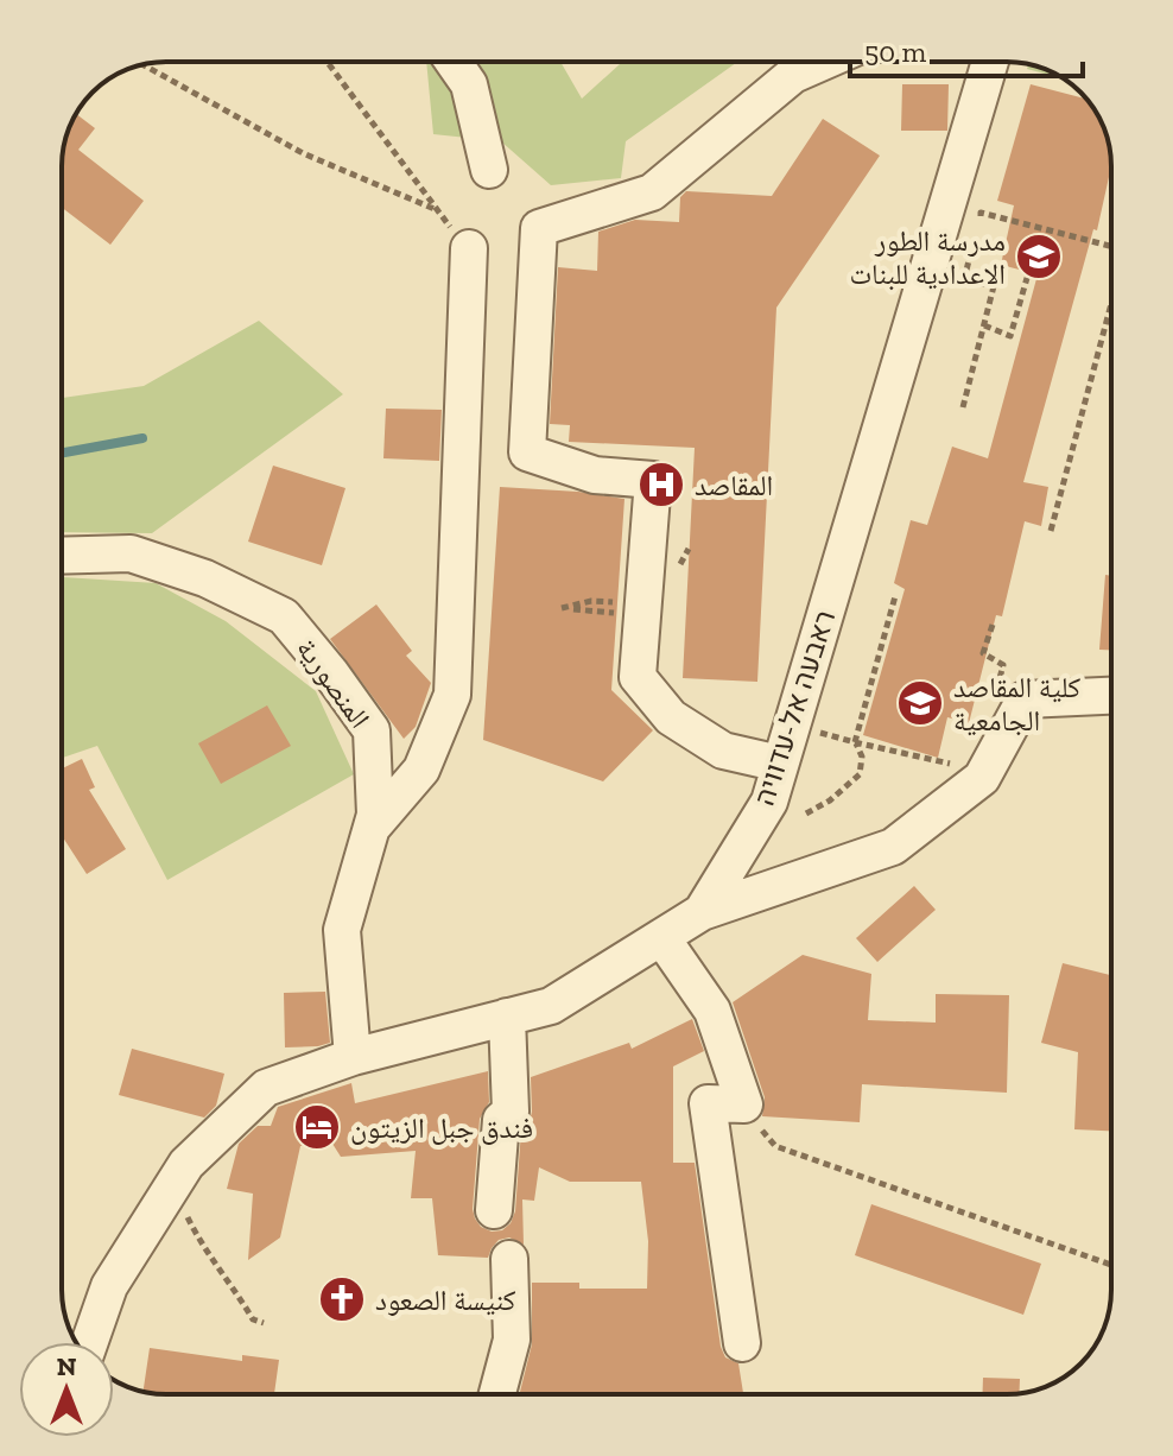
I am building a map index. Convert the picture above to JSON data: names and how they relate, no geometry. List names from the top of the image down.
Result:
{
  "streets": {
    "street": ["المنصورية", "ראבעה אל-עדוויה"]
  },
  "crossings": [
    ["المنصورية", "ראבעה אל-עדוויה"]
  ],
  "places": {
    "school or university": ["مدرسة الطور الاعدادية للبنات", "كلية المقاصد الجامعية"],
    "hospital": ["المقاصد"],
    "hotel": ["فندق جبل الزيتون"],
    "church": ["كنيسة الصعود"]
  },
  "scale_bar": "50 m",
  "north": "top"
}
